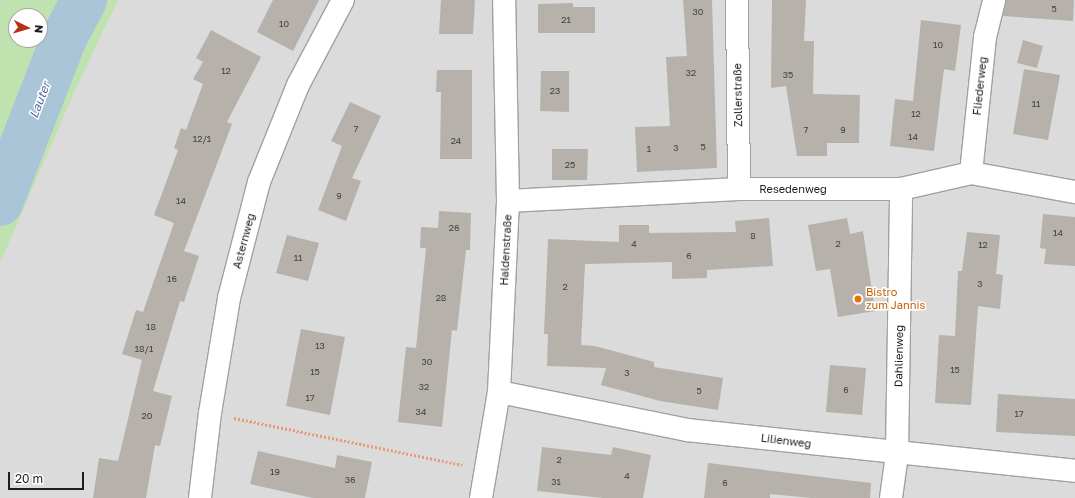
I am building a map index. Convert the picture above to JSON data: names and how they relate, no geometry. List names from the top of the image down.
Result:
{
  "streets": {
    "street": [
      "Fliederweg",
      "Zollerstraße",
      "Resedenweg",
      "Asternweg",
      "Haldenstraße",
      "Dahlienweg",
      "Lilienweg"
    ]
  },
  "crossings": [
    ["Fliederweg", "Resedenweg"],
    ["Zollerstraße", "Resedenweg"],
    ["Resedenweg", "Haldenstraße"],
    ["Resedenweg", "Dahlienweg"],
    ["Haldenstraße", "Lilienweg"],
    ["Dahlienweg", "Lilienweg"]
  ],
  "water": ["Lauter"],
  "places": ["Bistro zum Jannis"],
  "house_numbers": [
    "5",
    "30",
    "21",
    "10",
    "10",
    "12",
    "32",
    "35",
    "23",
    "11",
    "12",
    "7",
    "7",
    "9",
    "14",
    "12/1",
    "24",
    "5",
    "3",
    "1",
    "25",
    "9",
    "14",
    "26",
    "14",
    "8",
    "4",
    "2",
    "12",
    "6",
    "11",
    "16",
    "3",
    "2",
    "28",
    "18",
    "13",
    "18/1",
    "30",
    "15",
    "15",
    "3",
    "32",
    "6",
    "5",
    "17",
    "34",
    "17",
    "20",
    "2",
    "19",
    "4",
    "36",
    "31",
    "6"
  ],
  "scale_bar": "20 m",
  "north": "right"
}
